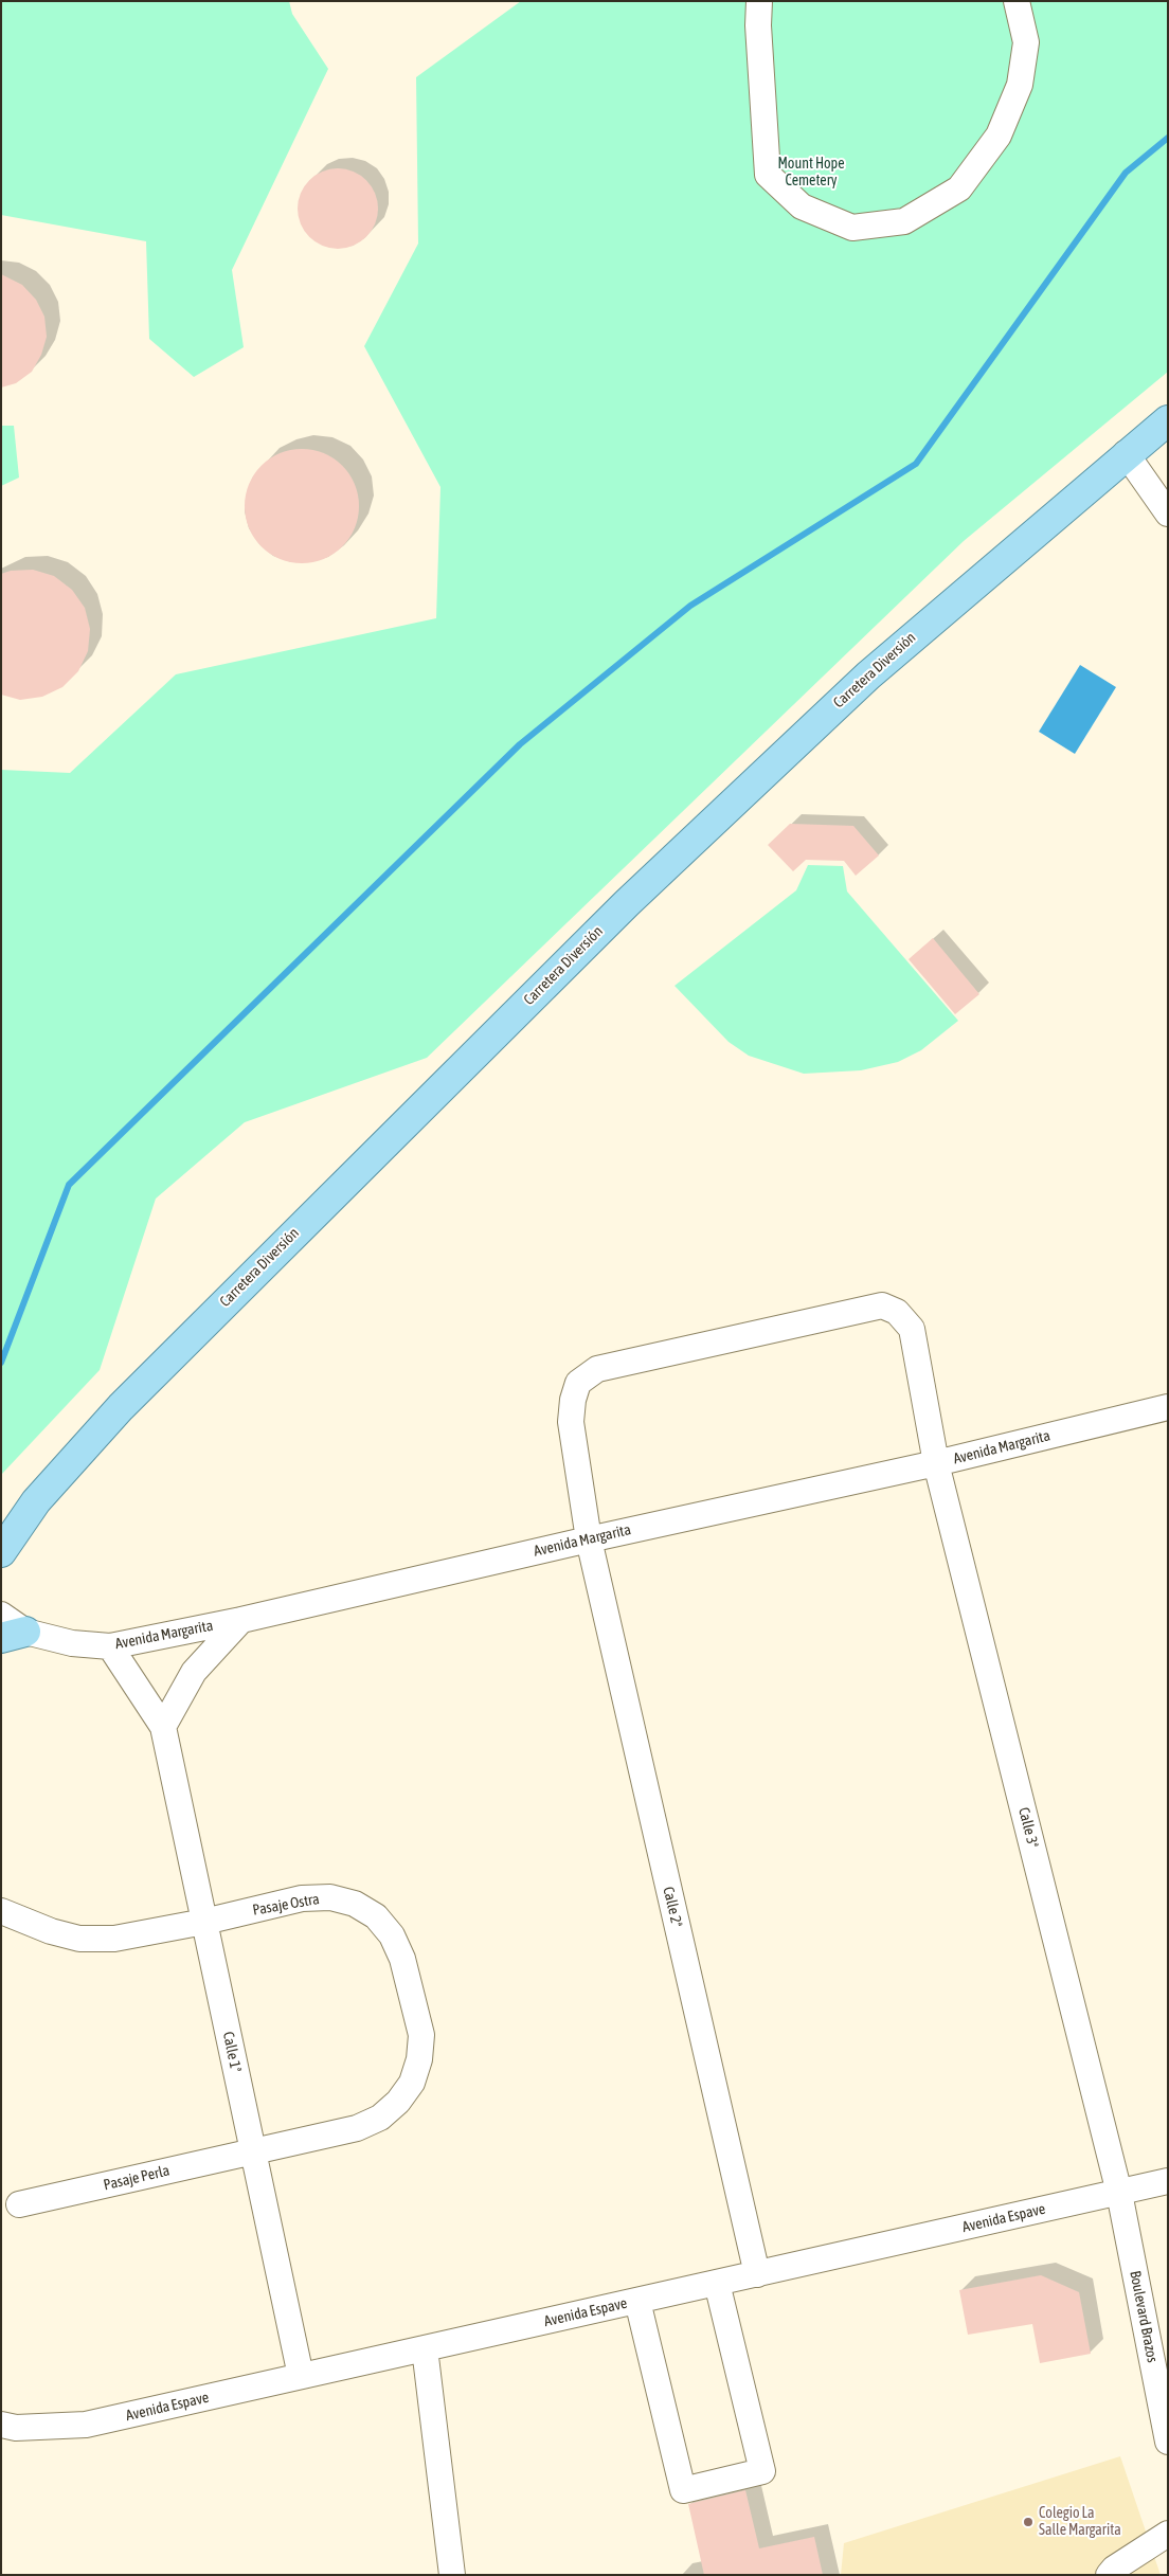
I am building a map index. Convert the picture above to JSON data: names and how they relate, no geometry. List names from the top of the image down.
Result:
{
  "streets": {
    "main road": ["Carretera Diversión"],
    "street": [
      "Avenida Margarita",
      "Calle 3ª",
      "Pasaje Ostra",
      "Calle 2ª",
      "Calle 1ª",
      "Pasaje Perla",
      "Avenida Espave",
      "Boulevard Brazos"
    ]
  },
  "crossings": [
    ["Avenida Margarita", "Calle 3ª"],
    ["Avenida Margarita", "Calle 2ª"],
    ["Calle 3ª", "Calle 2ª"],
    ["Calle 3ª", "Avenida Espave"],
    ["Calle 3ª", "Boulevard Brazos"],
    ["Pasaje Ostra", "Calle 1ª"],
    ["Pasaje Ostra", "Pasaje Perla"],
    ["Calle 2ª", "Avenida Espave"],
    ["Calle 1ª", "Pasaje Perla"],
    ["Calle 1ª", "Avenida Espave"],
    ["Avenida Espave", "Boulevard Brazos"]
  ],
  "parks": ["Mount Hope Cemetery"],
  "places": ["Colegio La Salle Margarita"]
}
